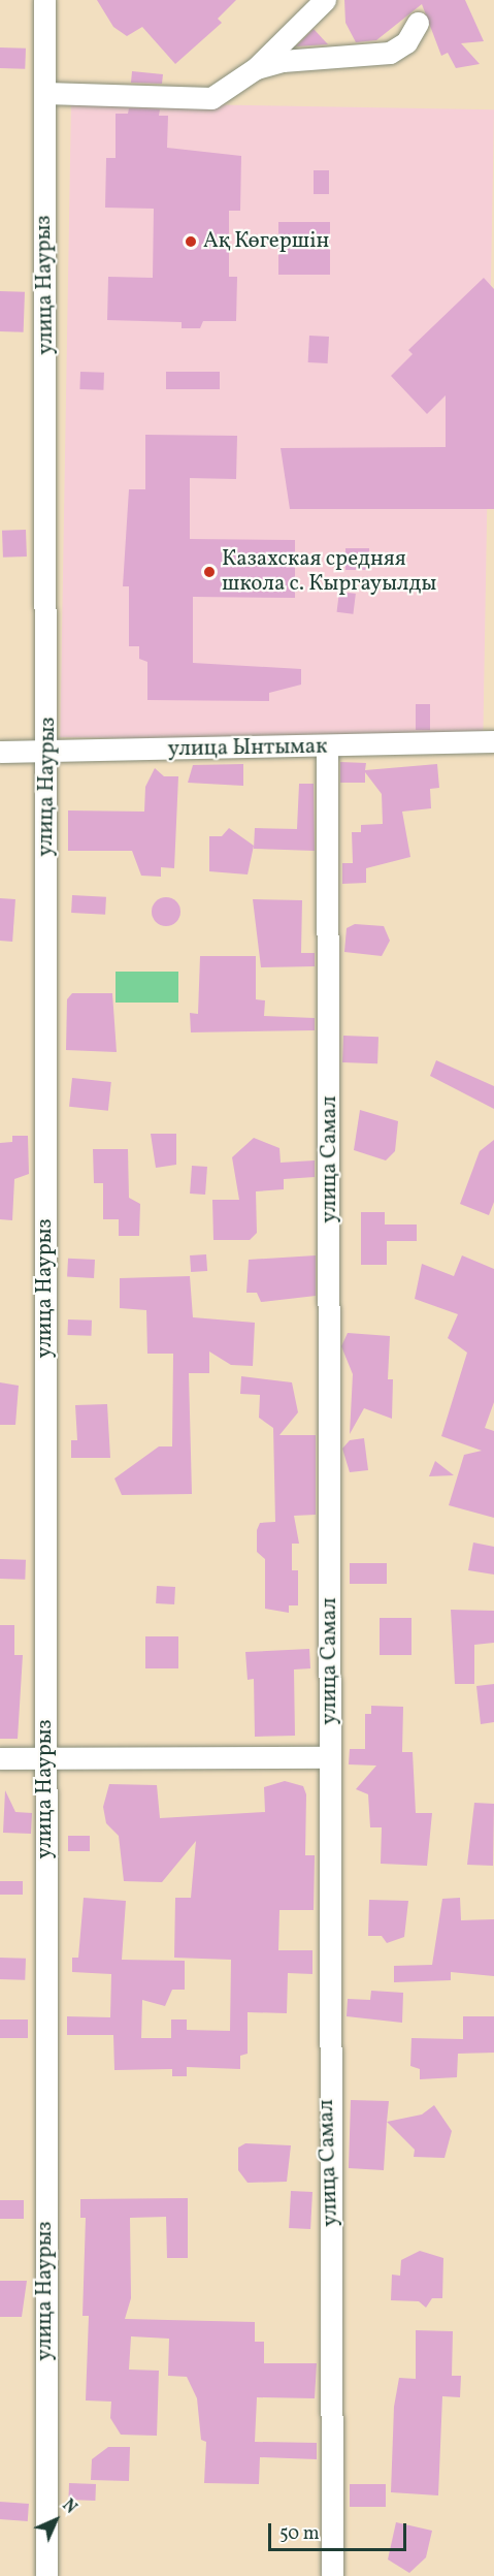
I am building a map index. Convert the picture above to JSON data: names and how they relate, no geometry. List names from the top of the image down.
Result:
{
  "streets": {
    "street": ["улица Наурыз", "улица Ынтымак", "улица Самал"]
  },
  "crossings": [
    ["улица Наурыз", "улица Ынтымак"],
    ["улица Ынтымак", "улица Самал"]
  ],
  "places": ["Ақ Көгершін", "Казахская средняя школа с. Кыргауылды"],
  "scale_bar": "50 m",
  "north": "top right"
}
